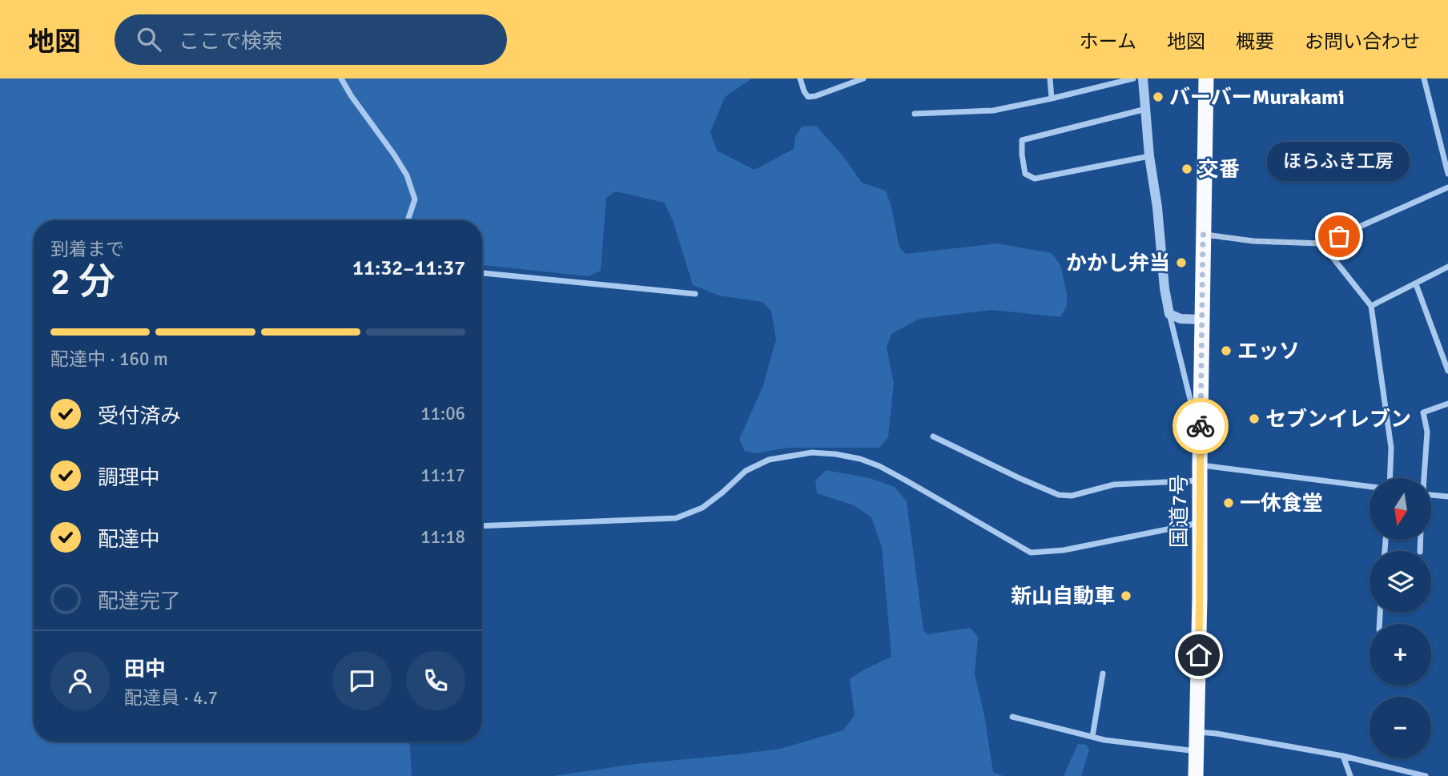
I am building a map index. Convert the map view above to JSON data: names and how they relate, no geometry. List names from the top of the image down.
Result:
{
  "streets": {
    "highway": ["国道7号"]
  },
  "places": [
    "バーバーMurakami",
    "交番",
    "ほらふき工房",
    "かかし弁当",
    "エッソ",
    "セブンイレブン",
    "一休食堂",
    "新山自動車"
  ],
  "north": "bottom",
  "page": {
    "header": "地図",
    "search": "ここで検索",
    "nav": [
      "ホーム",
      "地図",
      "概要",
      "お問い合わせ"
    ],
    "bubble": "ほらふき工房",
    "heading": ["2 分", "到着まで", "11:32–11:37"],
    "panel": ["田中", "配達員 · 4.7"],
    "bar": "配達中 · 160 m",
    "list": [
      ["受付済み", "11:06"],
      ["調理中", "11:17"],
      ["配達中", "11:18"],
      "配達完了"
    ],
    "map_buttons": ["+", "−"]
  }
}
